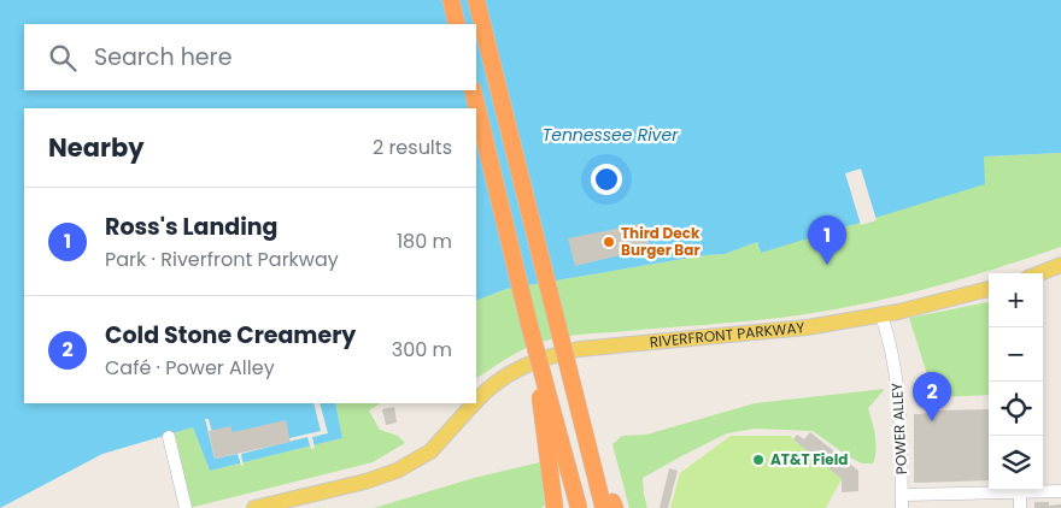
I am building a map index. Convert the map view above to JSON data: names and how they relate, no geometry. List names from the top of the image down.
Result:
{
  "streets": {
    "main road": ["RIVERFRONT PARKWAY"],
    "street": ["POWER ALLEY"]
  },
  "crossings": [
    ["RIVERFRONT PARKWAY", "POWER ALLEY"]
  ],
  "water": ["Tennessee River"],
  "places": ["Third Deck Burger Bar", "AT&T Field"],
  "page": {
    "search": "Search here",
    "heading": ["Nearby", "2 results"],
    "list": [
      {
        "mark": "1",
        "name": "Ross's Landing",
        "note": "Park · Riverfront Parkway",
        "value": "180 m"
      },
      {
        "mark": "2",
        "name": "Cold Stone Creamery",
        "note": "Café · Power Alley",
        "value": "300 m"
      }
    ],
    "pins": ["1", "2"],
    "map_buttons": ["+", "−"]
  }
}
